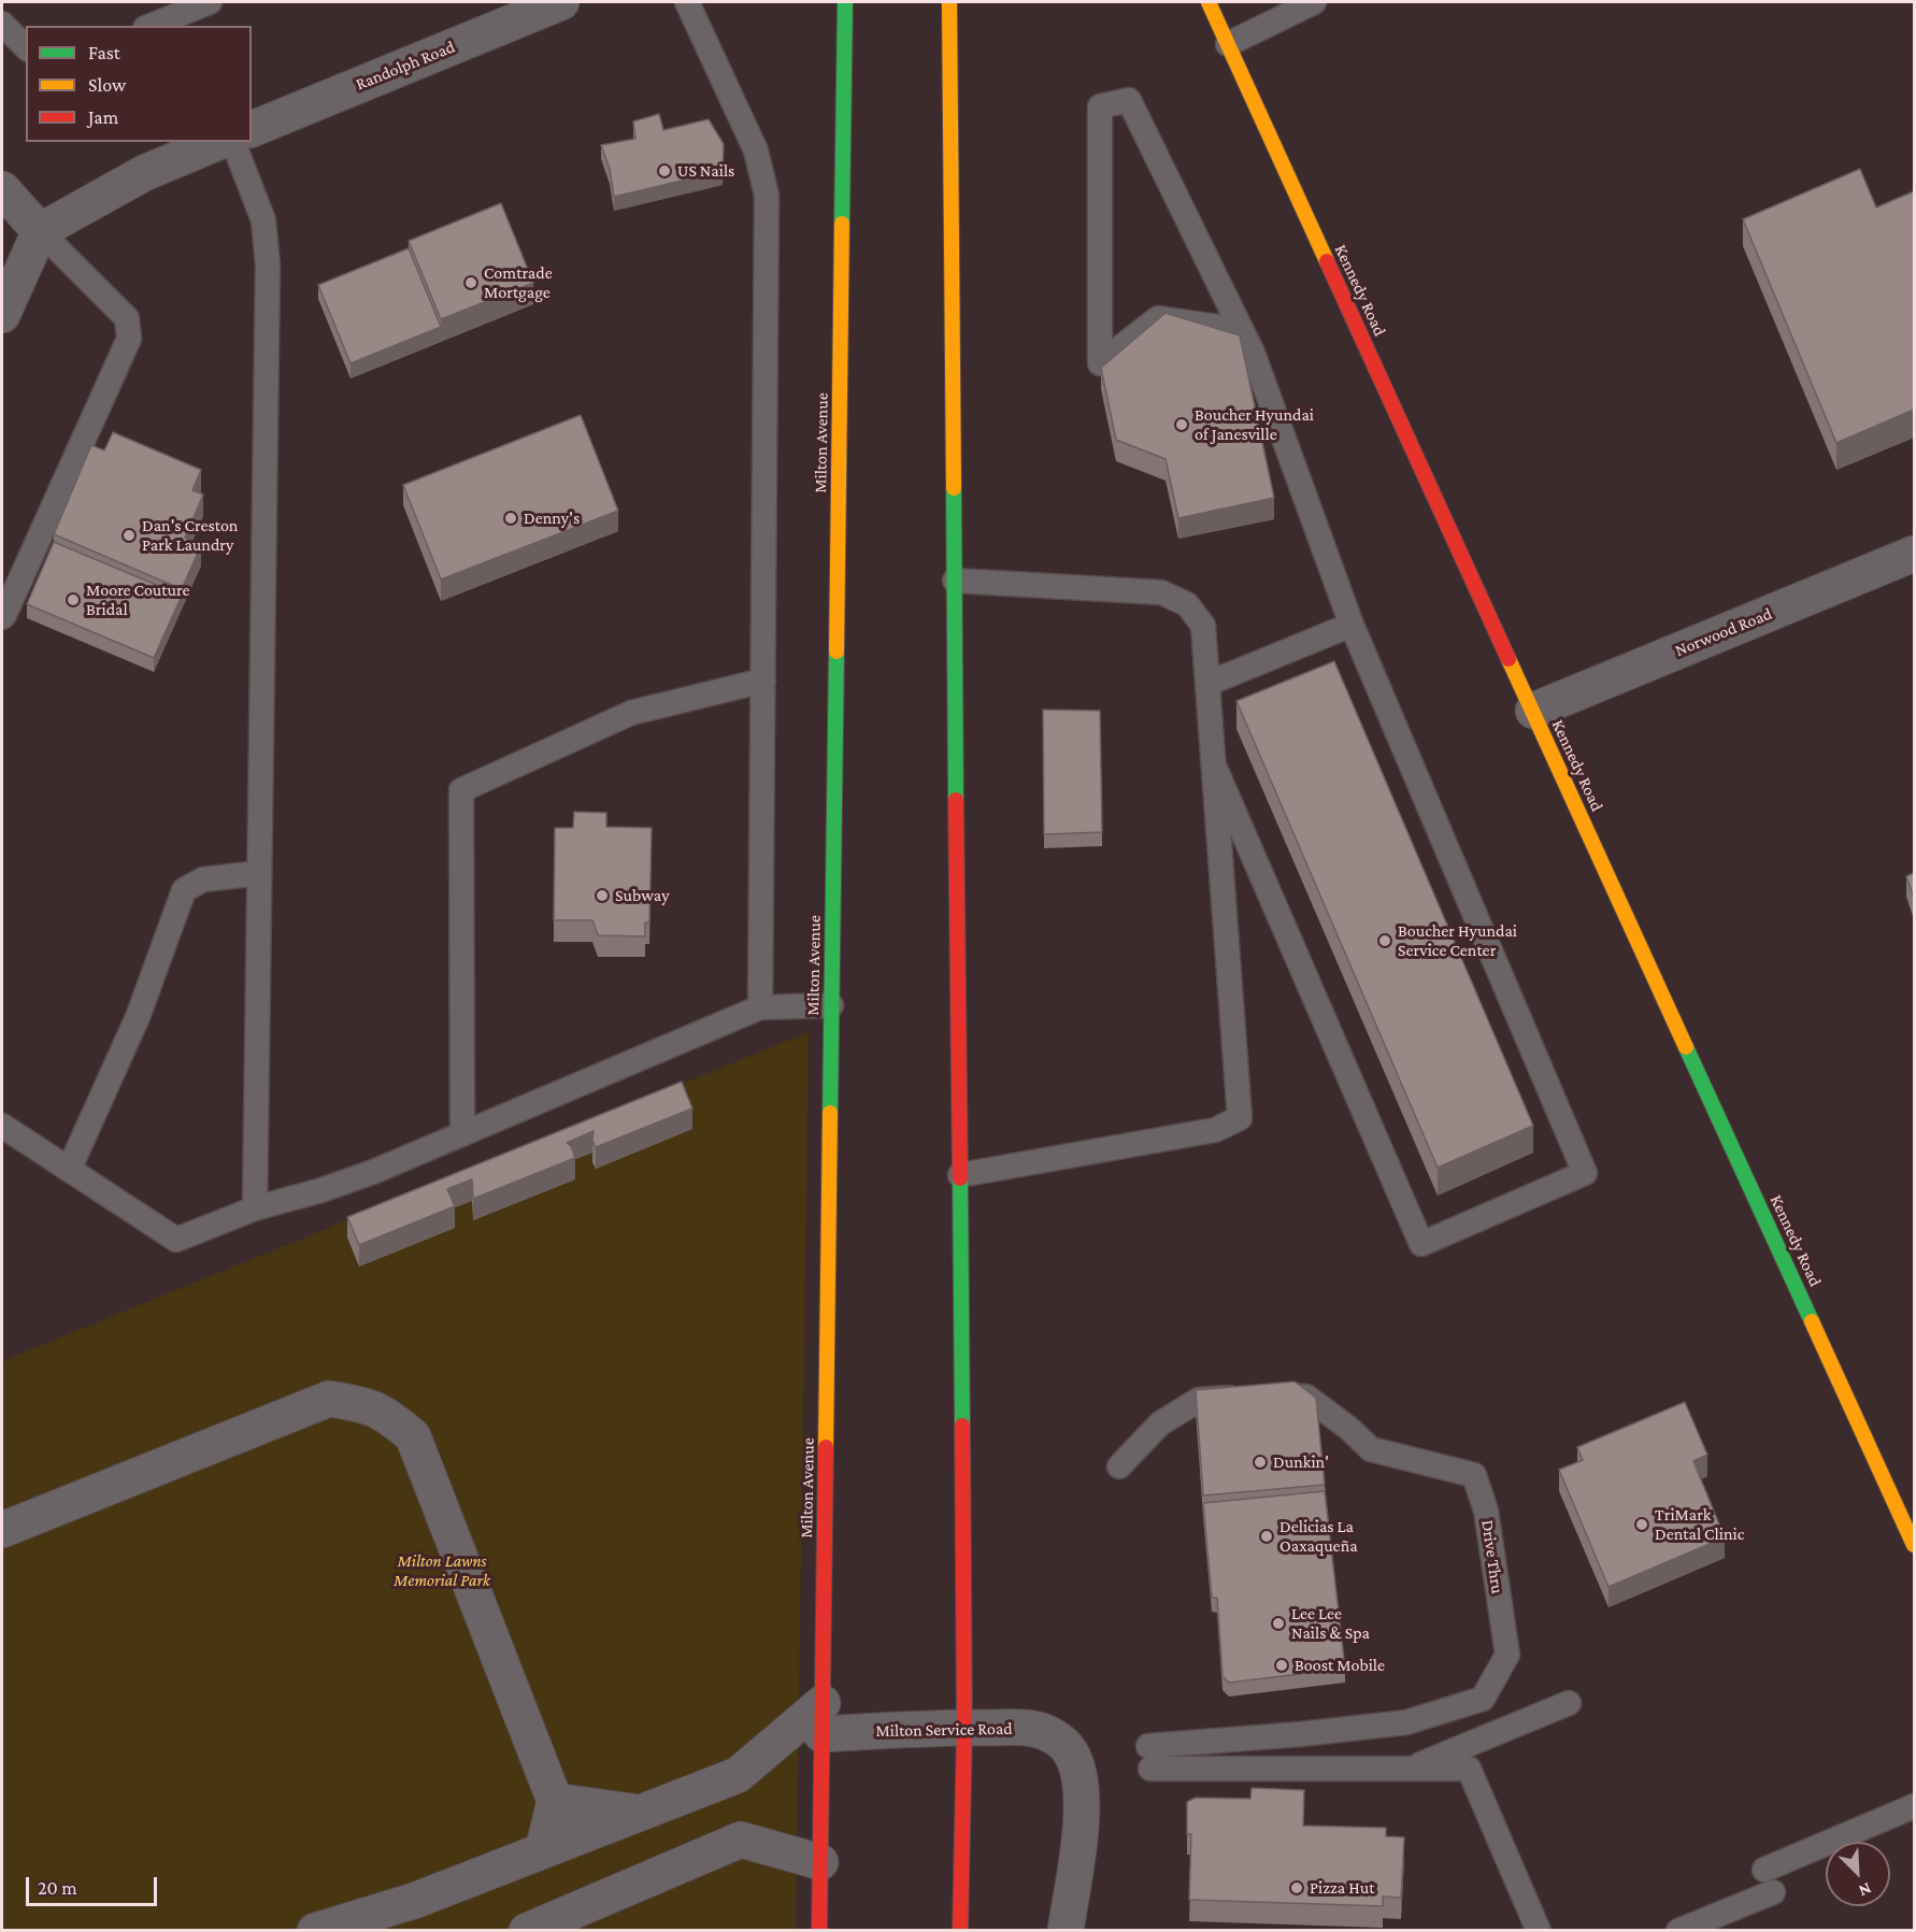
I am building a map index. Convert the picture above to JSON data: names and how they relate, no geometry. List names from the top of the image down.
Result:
{
  "streets": {
    "main road": ["Kennedy Road", "Milton Avenue"],
    "street": ["Randolph Road", "Norwood Road", "Milton Service Road"],
    "lane": ["Drive Thru"]
  },
  "crossings": [
    ["Kennedy Road", "Norwood Road"],
    ["Milton Avenue", "Milton Service Road"]
  ],
  "parks": ["Milton Lawns Memorial Park"],
  "places": [
    "US Nails",
    "Comtrade Mortgage",
    "Boucher Hyundai of Janesville",
    "Denny's",
    "Dan's Creston Park Laundry",
    "Moore Couture Bridal",
    "Subway",
    "Boucher Hyundai Service Center",
    "Dunkin'",
    "TriMark Dental Clinic",
    "Delicias La Oaxaqueña",
    "Lee Lee Nails & Spa",
    "Boost Mobile",
    "Pizza Hut"
  ],
  "legend": ["Fast", "Slow", "Jam"],
  "scale_bar": "20 m",
  "north": "bottom right"
}
